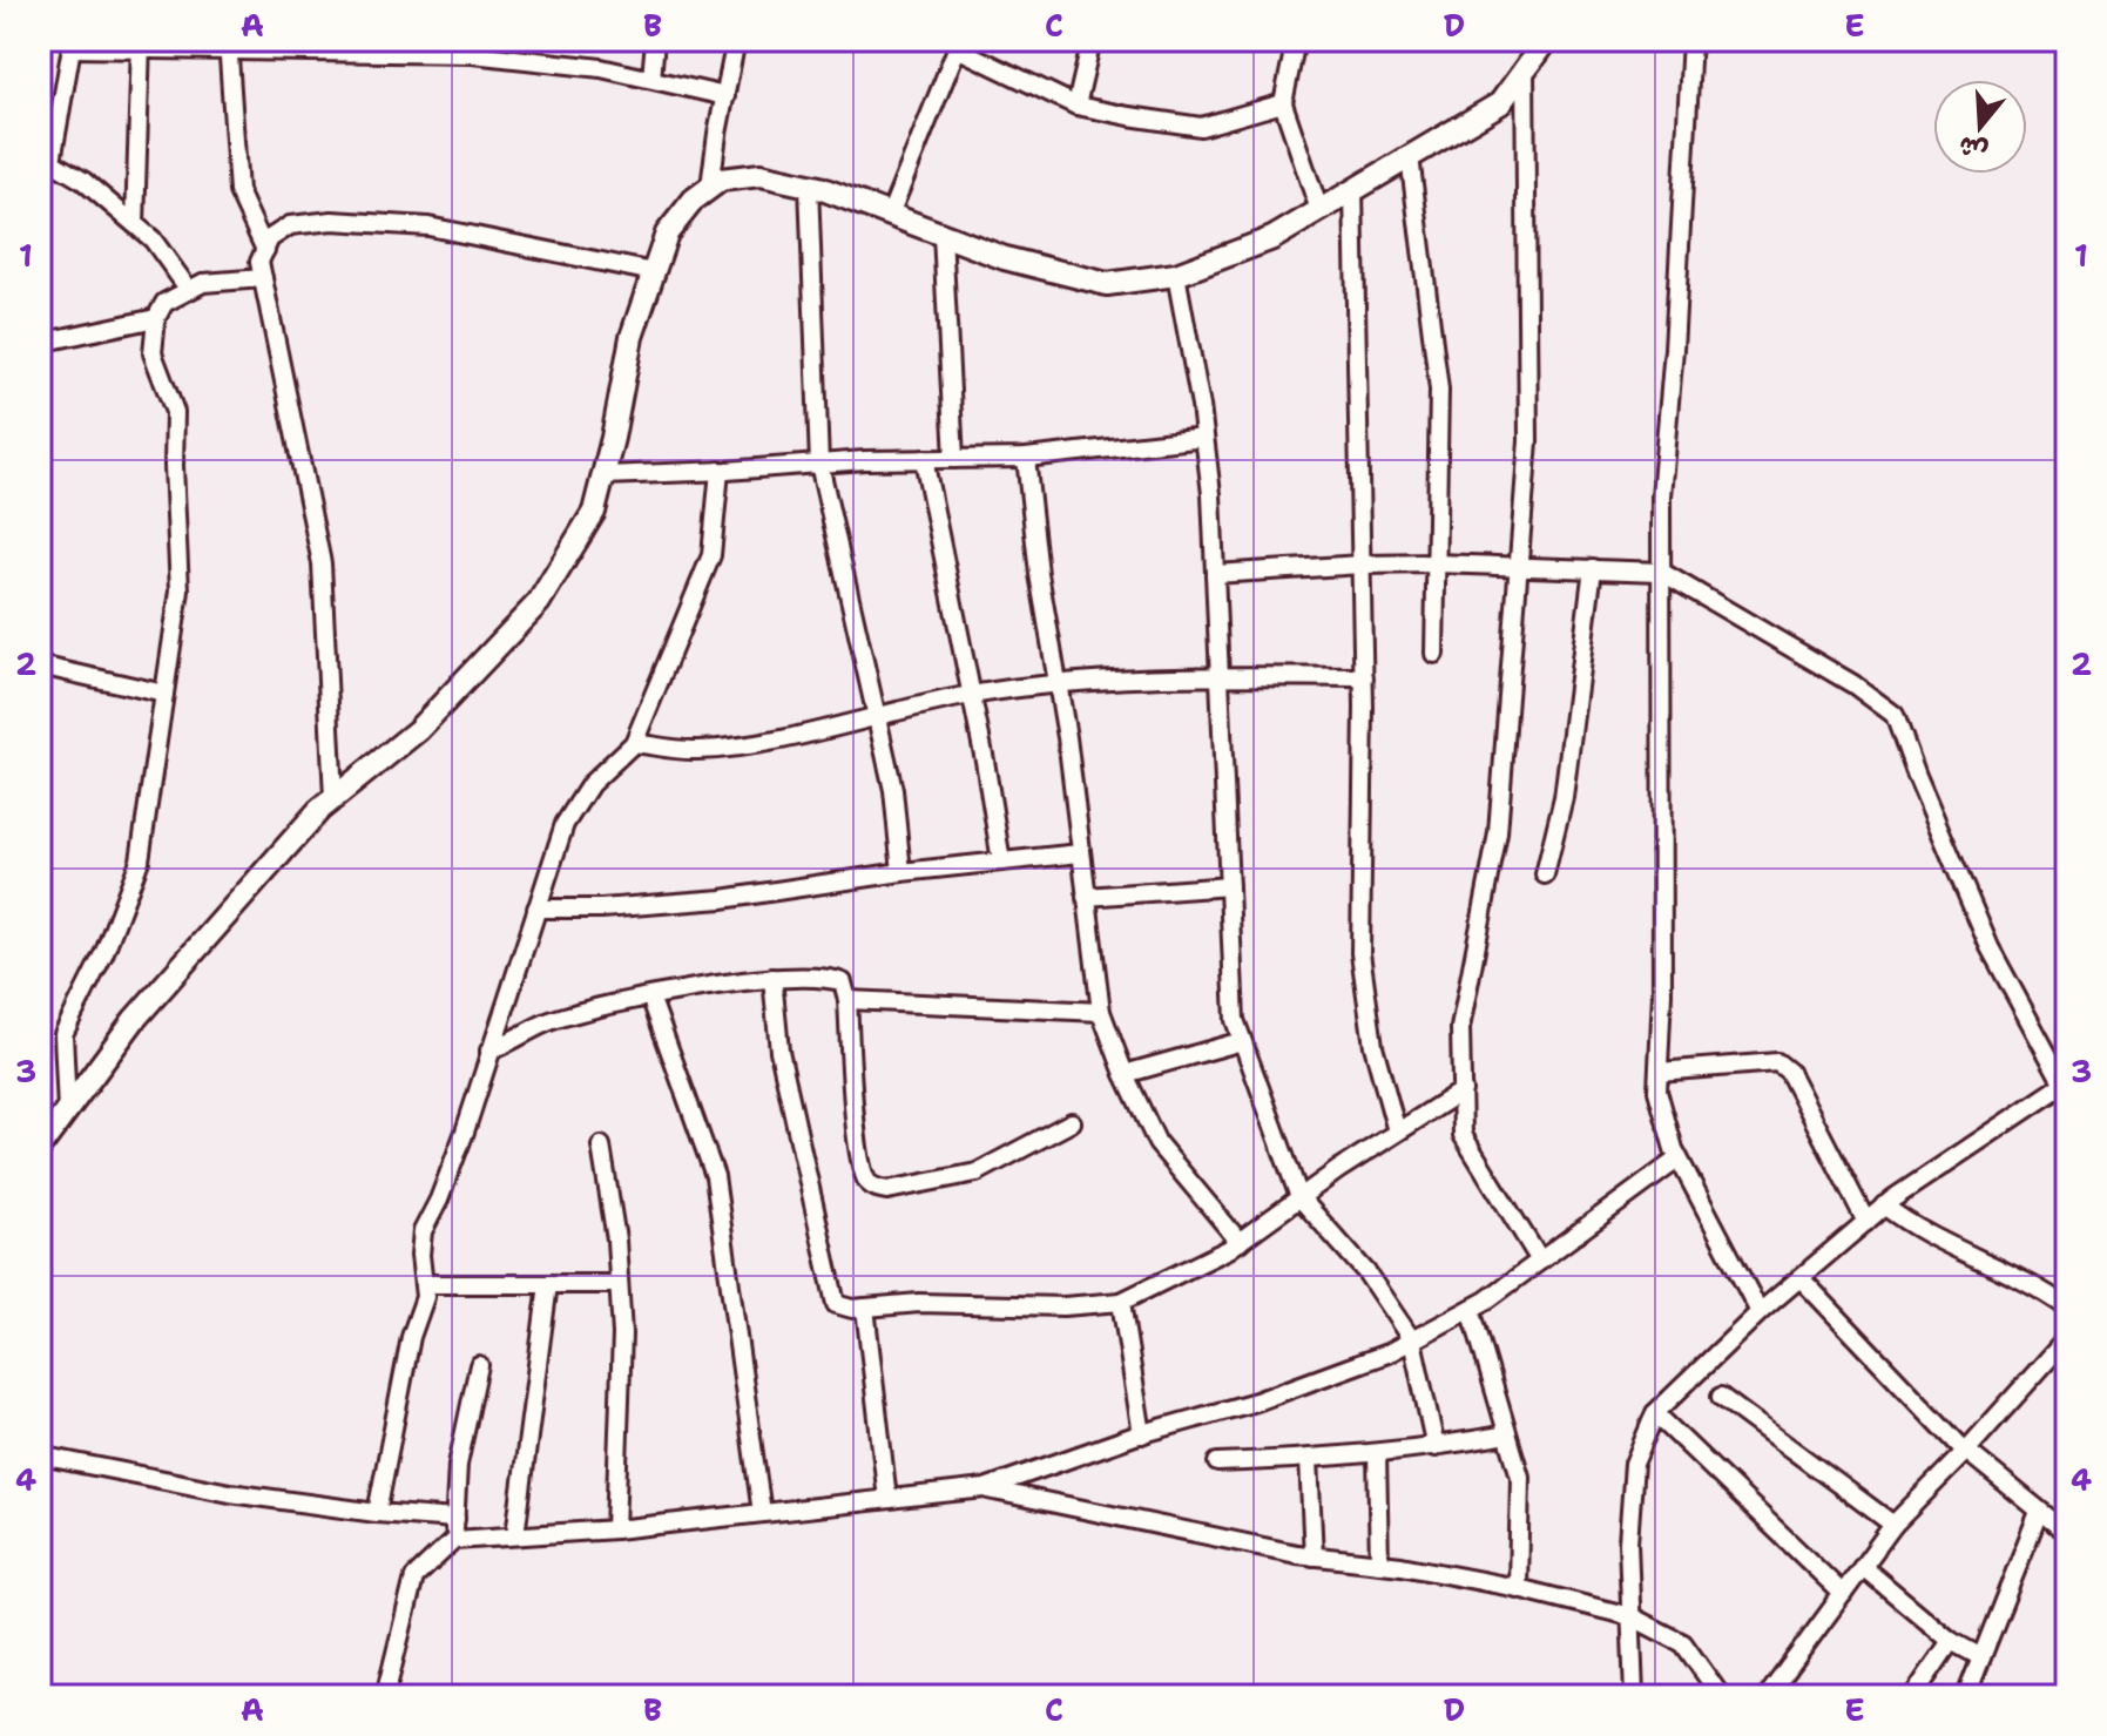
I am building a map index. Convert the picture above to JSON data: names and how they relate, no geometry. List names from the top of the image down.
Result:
{
  "north": "bottom",
  "grid": {
    "columns": [
      "A",
      "B",
      "C",
      "D",
      "E"
    ],
    "rows": [
      "1",
      "2",
      "3",
      "4"
    ]
  }
}
